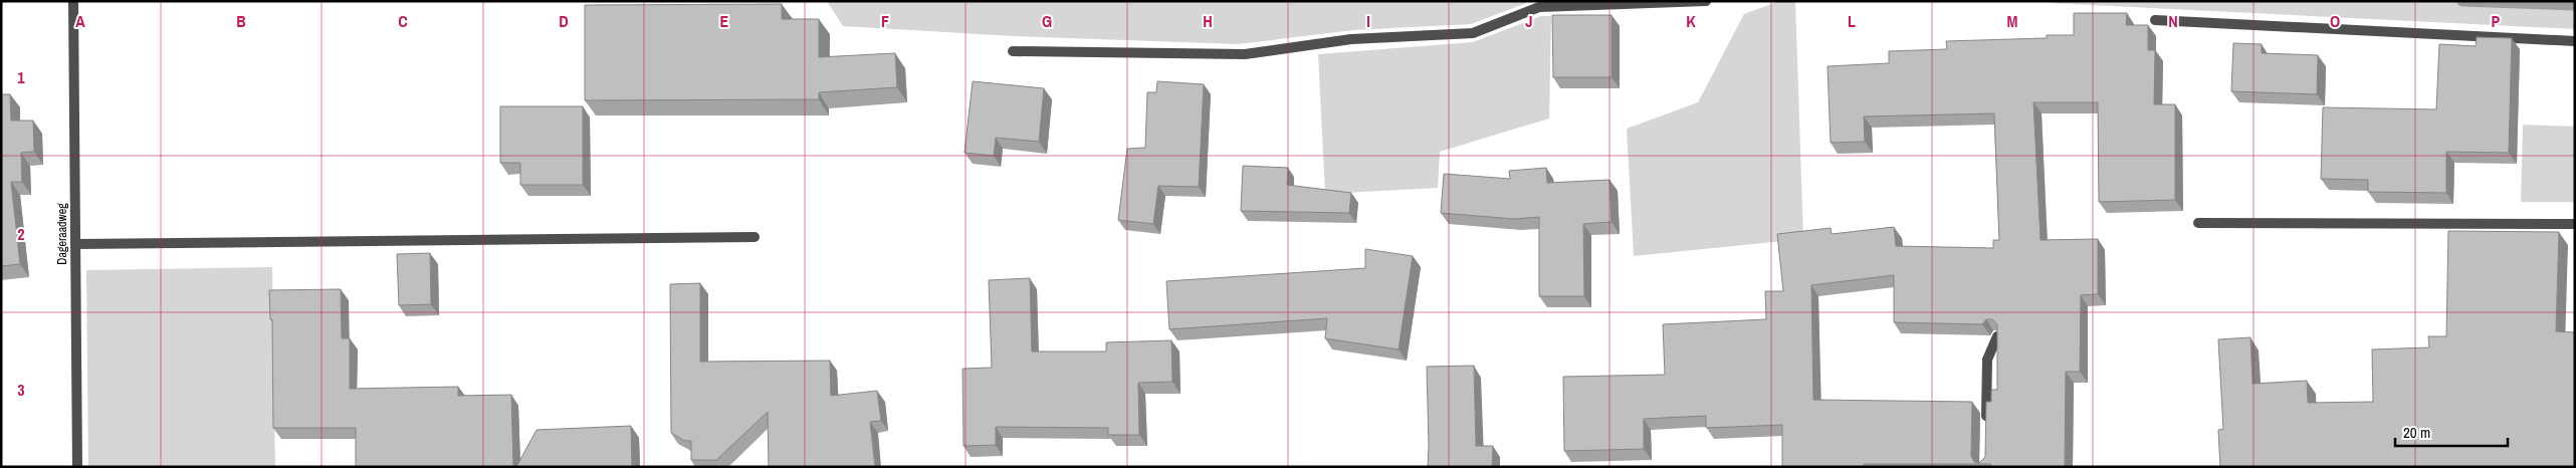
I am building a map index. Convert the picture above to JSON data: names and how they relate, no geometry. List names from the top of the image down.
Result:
{
  "streets": {
    "street": ["Dageraadweg"]
  },
  "scale_bar": "20 m",
  "grid": {
    "columns": [
      "A",
      "B",
      "C",
      "D",
      "E",
      "F",
      "G",
      "H",
      "I",
      "J",
      "K",
      "L",
      "M",
      "N",
      "O",
      "P"
    ],
    "rows": ["1", "2", "3"]
  }
}
